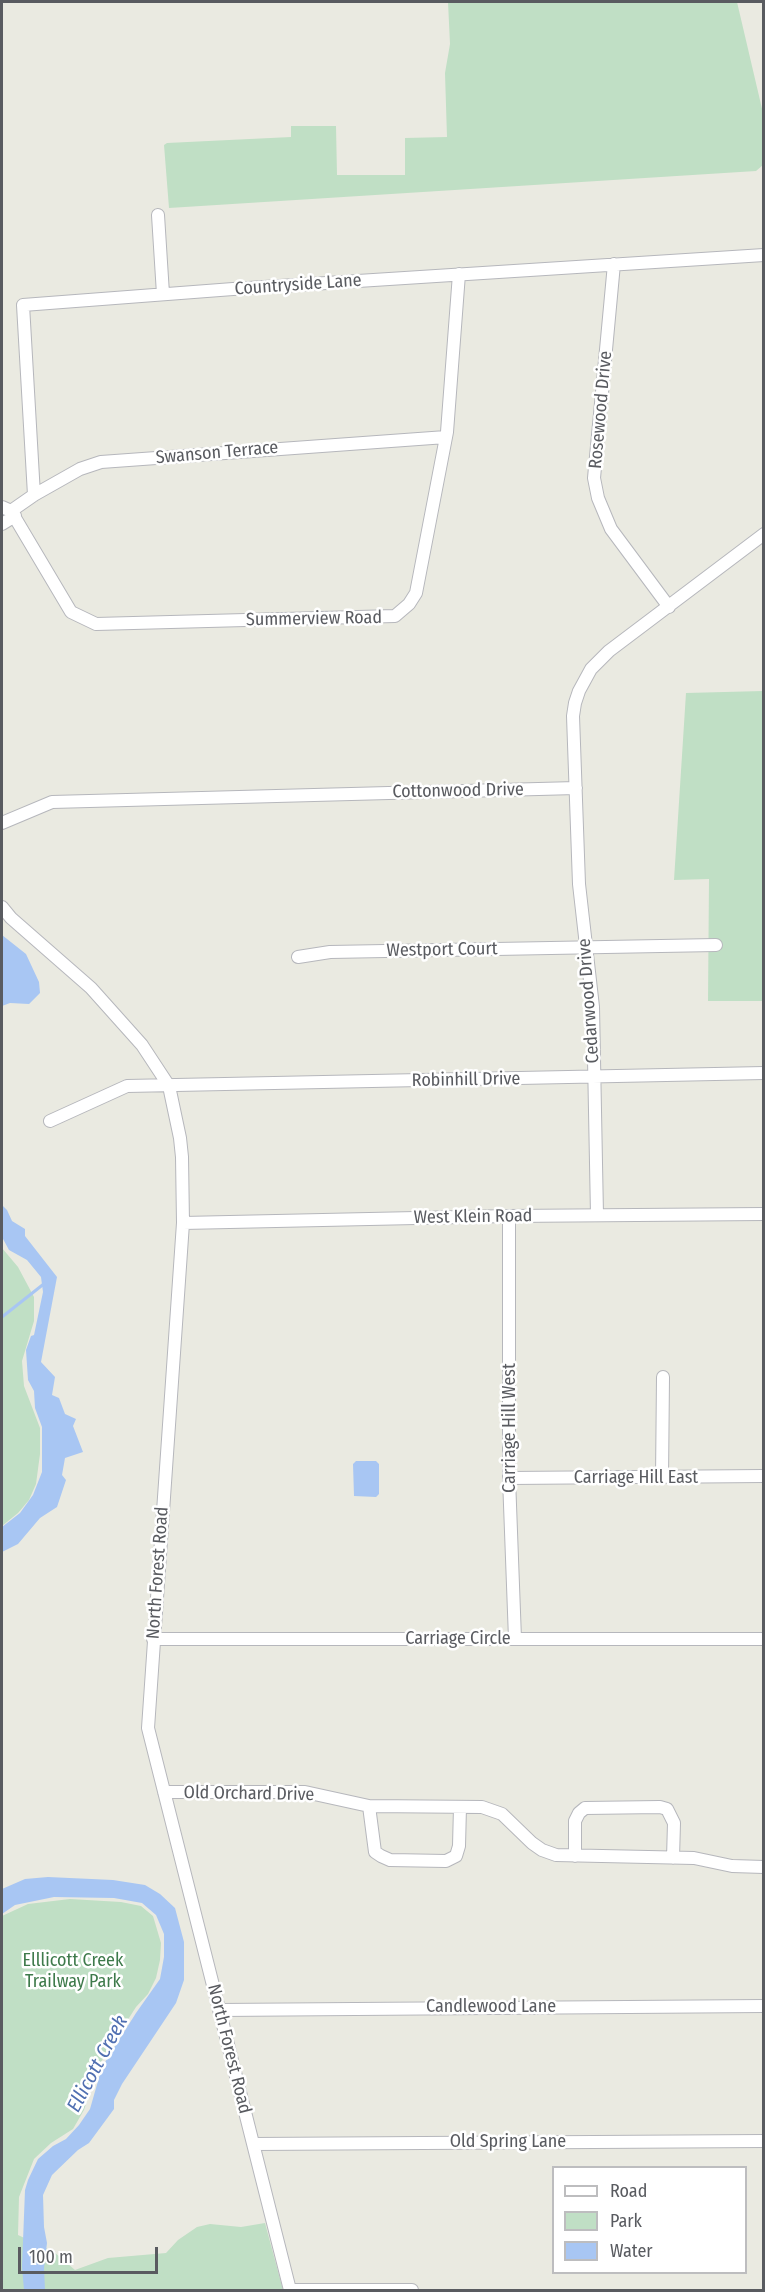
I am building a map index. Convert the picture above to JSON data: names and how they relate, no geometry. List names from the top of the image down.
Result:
{
  "streets": {
    "street": [
      "Countryside Lane",
      "Rosewood Drive",
      "Swanson Terrace",
      "Summerview Road",
      "Cottonwood Drive",
      "Westport Court",
      "Cedarwood Drive",
      "Robinhill Drive",
      "West Klein Road",
      "Carriage Hill West",
      "Carriage Hill East",
      "North Forest Road",
      "Carriage Circle",
      "Old Orchard Drive",
      "Candlewood Lane",
      "Old Spring Lane"
    ]
  },
  "crossings": [
    ["Countryside Lane", "Rosewood Drive"],
    ["Countryside Lane", "Swanson Terrace"],
    ["Countryside Lane", "Summerview Road"],
    ["Swanson Terrace", "Summerview Road"],
    ["Cottonwood Drive", "Cedarwood Drive"],
    ["Westport Court", "Cedarwood Drive"],
    ["Cedarwood Drive", "Robinhill Drive"],
    ["Cedarwood Drive", "West Klein Road"],
    ["Robinhill Drive", "North Forest Road"],
    ["West Klein Road", "Carriage Hill West"],
    ["West Klein Road", "North Forest Road"],
    ["Carriage Hill West", "Carriage Hill East"],
    ["Carriage Hill West", "Carriage Circle"],
    ["North Forest Road", "Carriage Circle"],
    ["North Forest Road", "Old Orchard Drive"],
    ["North Forest Road", "Candlewood Lane"],
    ["North Forest Road", "Old Spring Lane"]
  ],
  "water": ["Ellicott Creek"],
  "parks": ["Elllicott Creek Trailway Park"],
  "legend": ["Road", "Park", "Water"],
  "scale_bar": "100 m"
}
